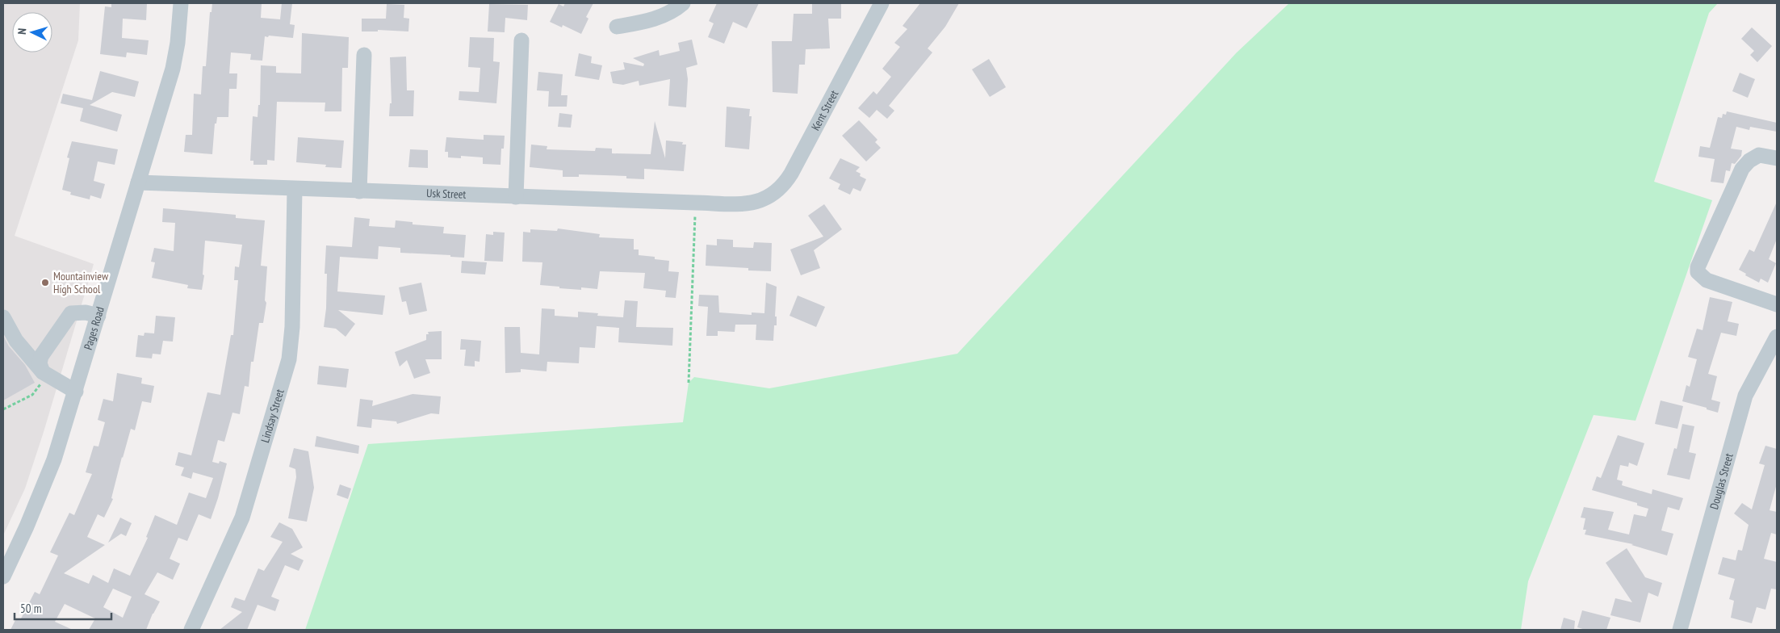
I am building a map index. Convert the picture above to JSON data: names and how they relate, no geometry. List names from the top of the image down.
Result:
{
  "streets": {
    "street": [
      "Kent Street",
      "Usk Street",
      "Pages Road",
      "Lindsay Street",
      "Douglas Street"
    ]
  },
  "crossings": [
    ["Kent Street", "Usk Street"],
    ["Usk Street", "Pages Road"],
    ["Usk Street", "Lindsay Street"]
  ],
  "places": ["Mountainview High School"],
  "scale_bar": "50 m",
  "north": "left"
}
